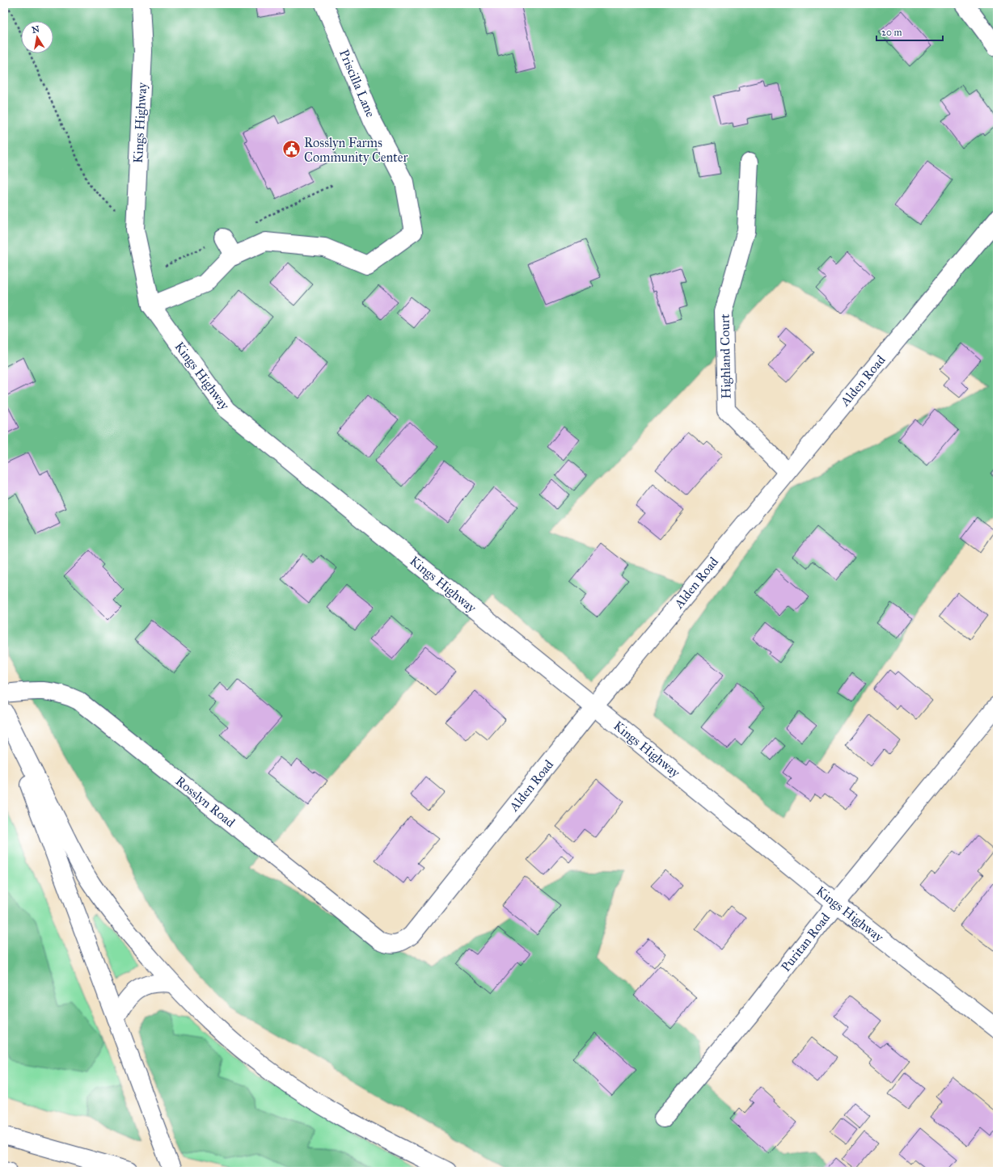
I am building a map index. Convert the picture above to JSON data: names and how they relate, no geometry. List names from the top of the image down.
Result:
{
  "streets": {
    "main road": [
      "Priscilla Lane",
      "Kings Highway",
      "Highland Court",
      "Alden Road",
      "Rosslyn Road",
      "Puritan Road"
    ]
  },
  "crossings": [
    ["Priscilla Lane", "Kings Highway"],
    ["Kings Highway", "Alden Road"],
    ["Kings Highway", "Puritan Road"],
    ["Highland Court", "Alden Road"],
    ["Alden Road", "Rosslyn Road"]
  ],
  "places": {
    "public building": ["Rosslyn Farms Community Center"]
  },
  "scale_bar": "20 m",
  "north": "top"
}
